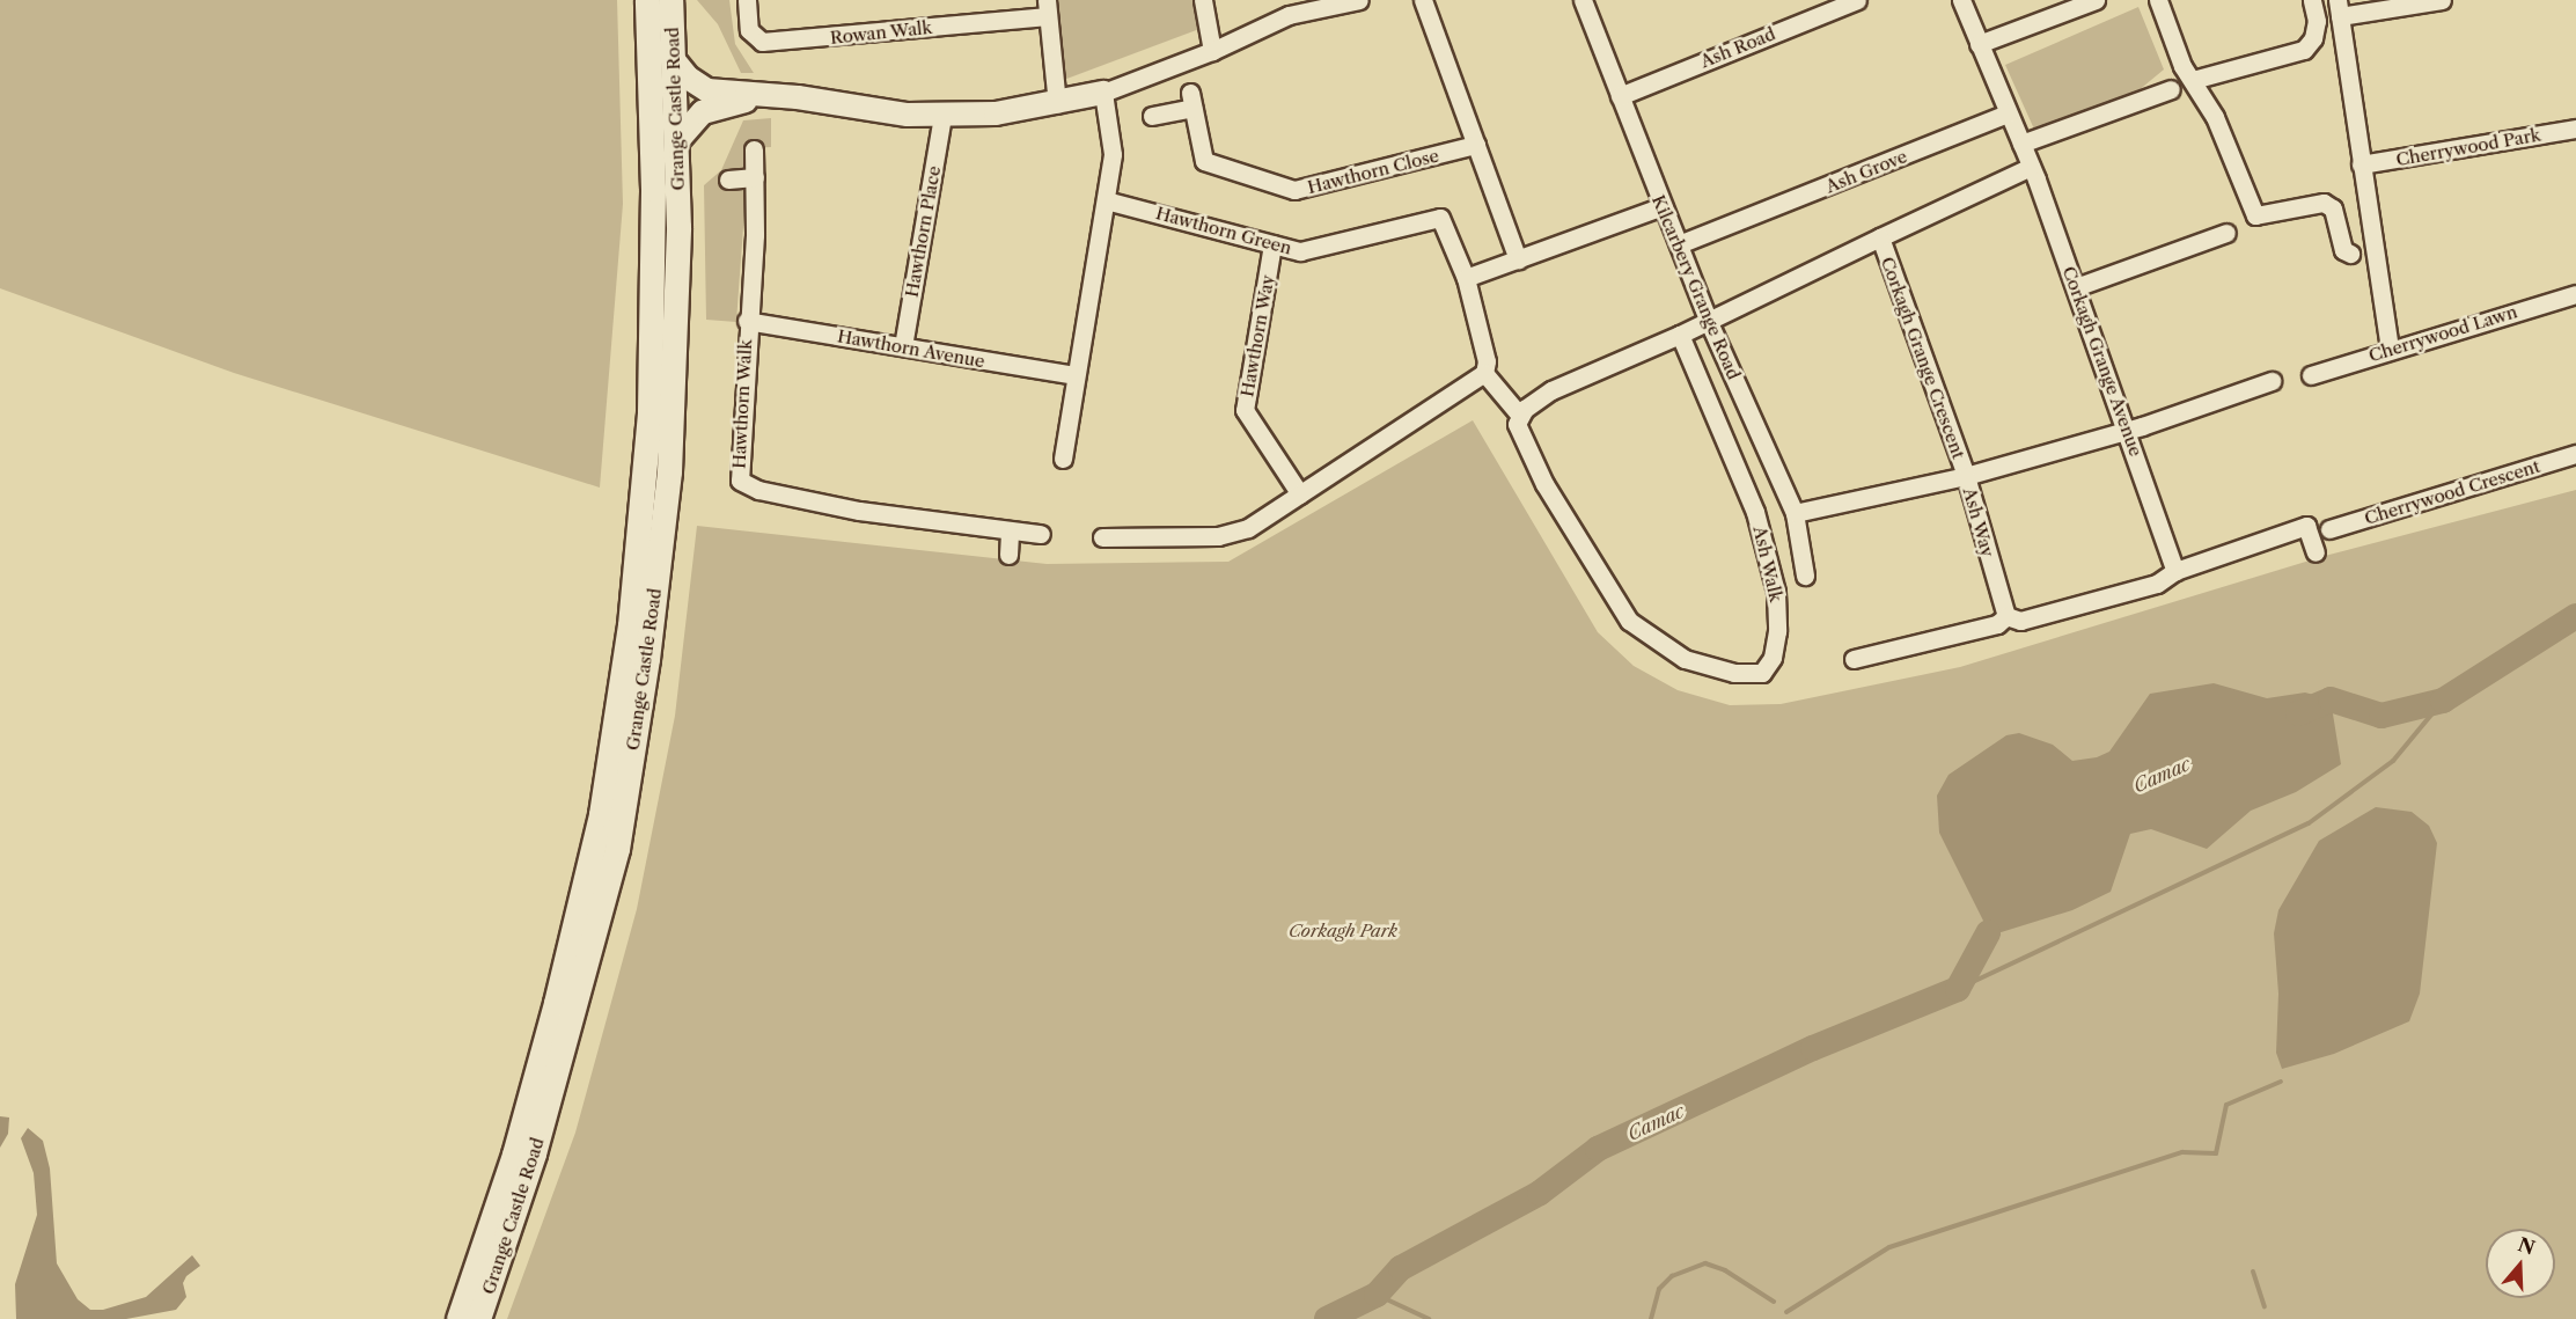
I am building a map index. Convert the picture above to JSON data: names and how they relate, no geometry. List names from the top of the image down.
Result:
{
  "streets": {
    "main road": ["Grange Castle Road"],
    "street": [
      "Rowan Walk",
      "Ash Road",
      "Cherrywood Park",
      "Hawthorn Close",
      "Ash Grove",
      "Hawthorn Green",
      "Hawthorn Place",
      "Kilcarbery Grange Road",
      "Cherrywood Lawn",
      "Hawthorn Way",
      "Hawthorn Avenue",
      "Corkagh Grange Crescent",
      "Corkagh Grange Avenue",
      "Hawthorn Walk",
      "Cherrywood Crescent",
      "Ash Way",
      "Ash Walk"
    ]
  },
  "crossings": [
    ["Ash Road", "Kilcarbery Grange Road"],
    ["Ash Grove", "Kilcarbery Grange Road"],
    ["Ash Grove", "Corkagh Grange Avenue"],
    ["Hawthorn Green", "Hawthorn Way"],
    ["Hawthorn Place", "Hawthorn Avenue"],
    ["Kilcarbery Grange Road", "Ash Way"],
    ["Hawthorn Avenue", "Hawthorn Walk"],
    ["Corkagh Grange Crescent", "Corkagh Grange Avenue"],
    ["Corkagh Grange Crescent", "Ash Way"]
  ],
  "water": ["Camac"],
  "parks": ["Corkagh Park"],
  "north": "top"
}
